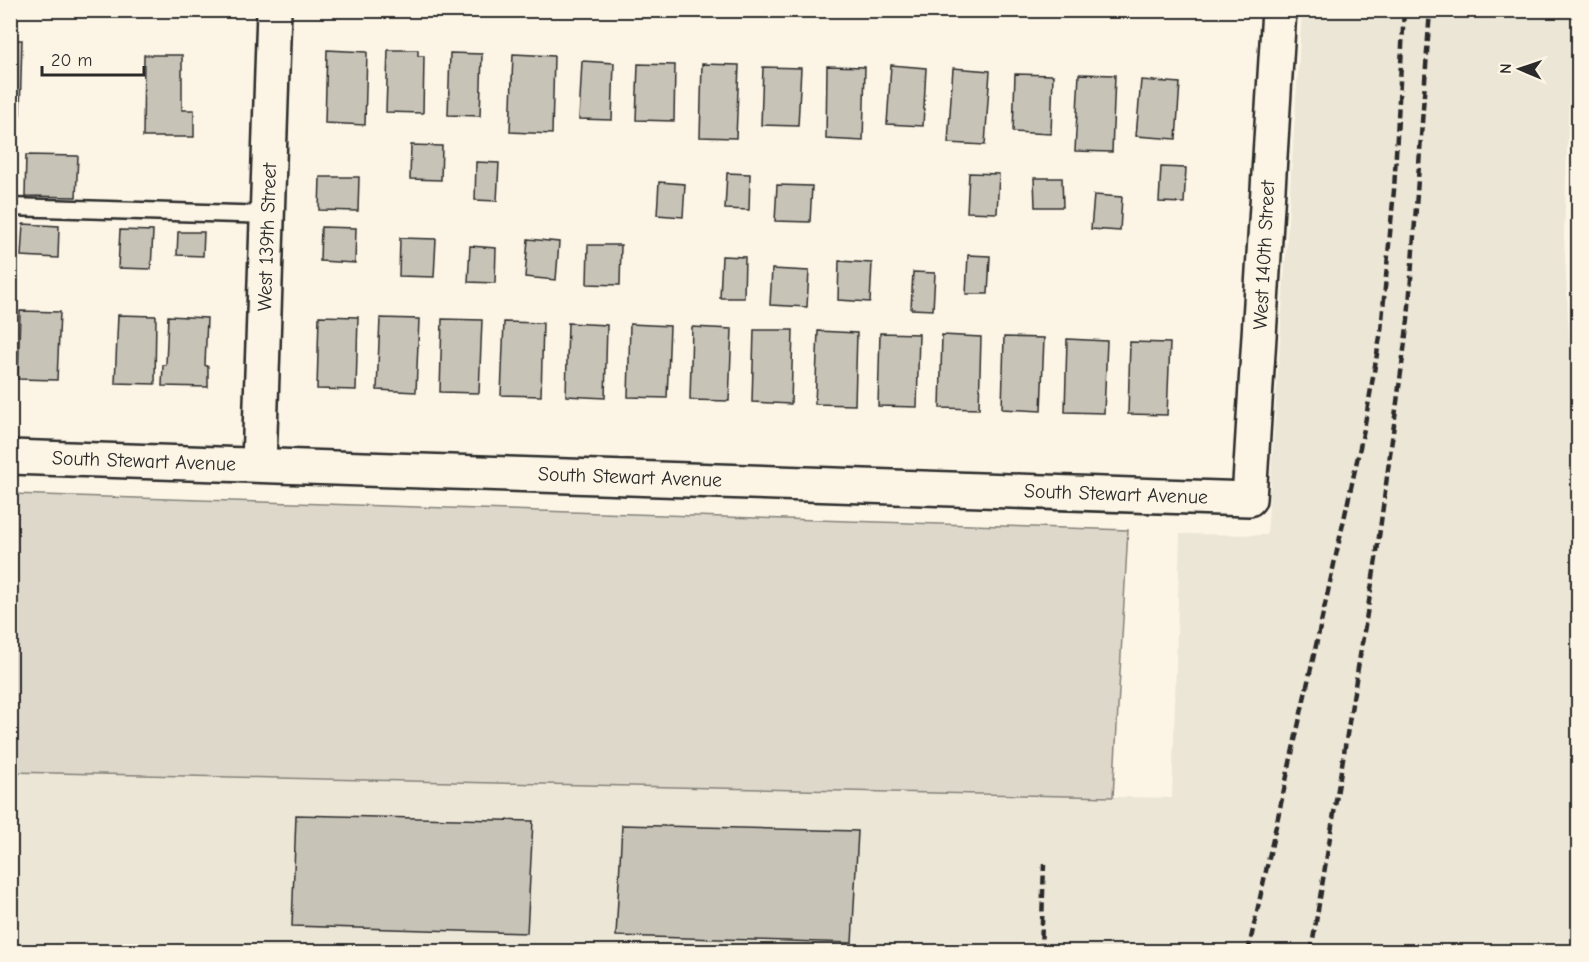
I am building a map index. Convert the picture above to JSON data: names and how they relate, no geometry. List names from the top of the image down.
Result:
{
  "streets": {
    "street": ["West 139th Street", "West 140th Street", "South Stewart Avenue"]
  },
  "crossings": [
    ["West 139th Street", "South Stewart Avenue"],
    ["West 140th Street", "South Stewart Avenue"]
  ],
  "scale_bar": "20 m",
  "north": "left"
}
